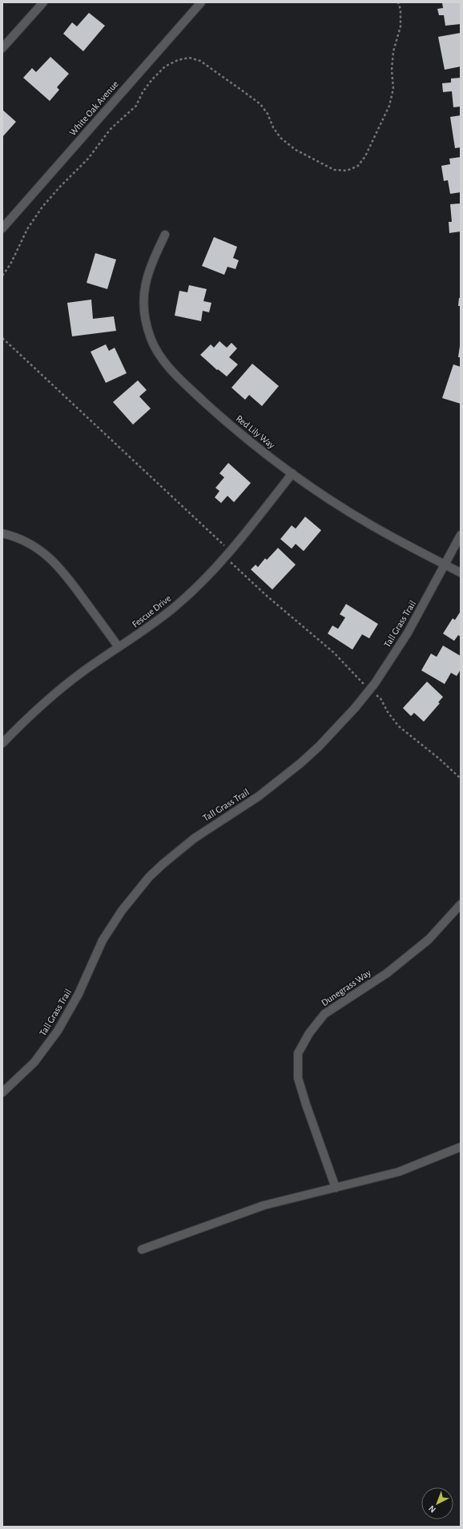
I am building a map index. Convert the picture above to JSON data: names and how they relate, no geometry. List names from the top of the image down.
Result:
{
  "streets": {
    "street": [
      "White Oak Avenue",
      "Red Lily Way",
      "Fescue Drive",
      "Tall Grass Trail",
      "Dunegrass Way"
    ]
  },
  "crossings": [
    ["Red Lily Way", "Fescue Drive"],
    ["Red Lily Way", "Tall Grass Trail"]
  ],
  "north": "bottom left"
}
